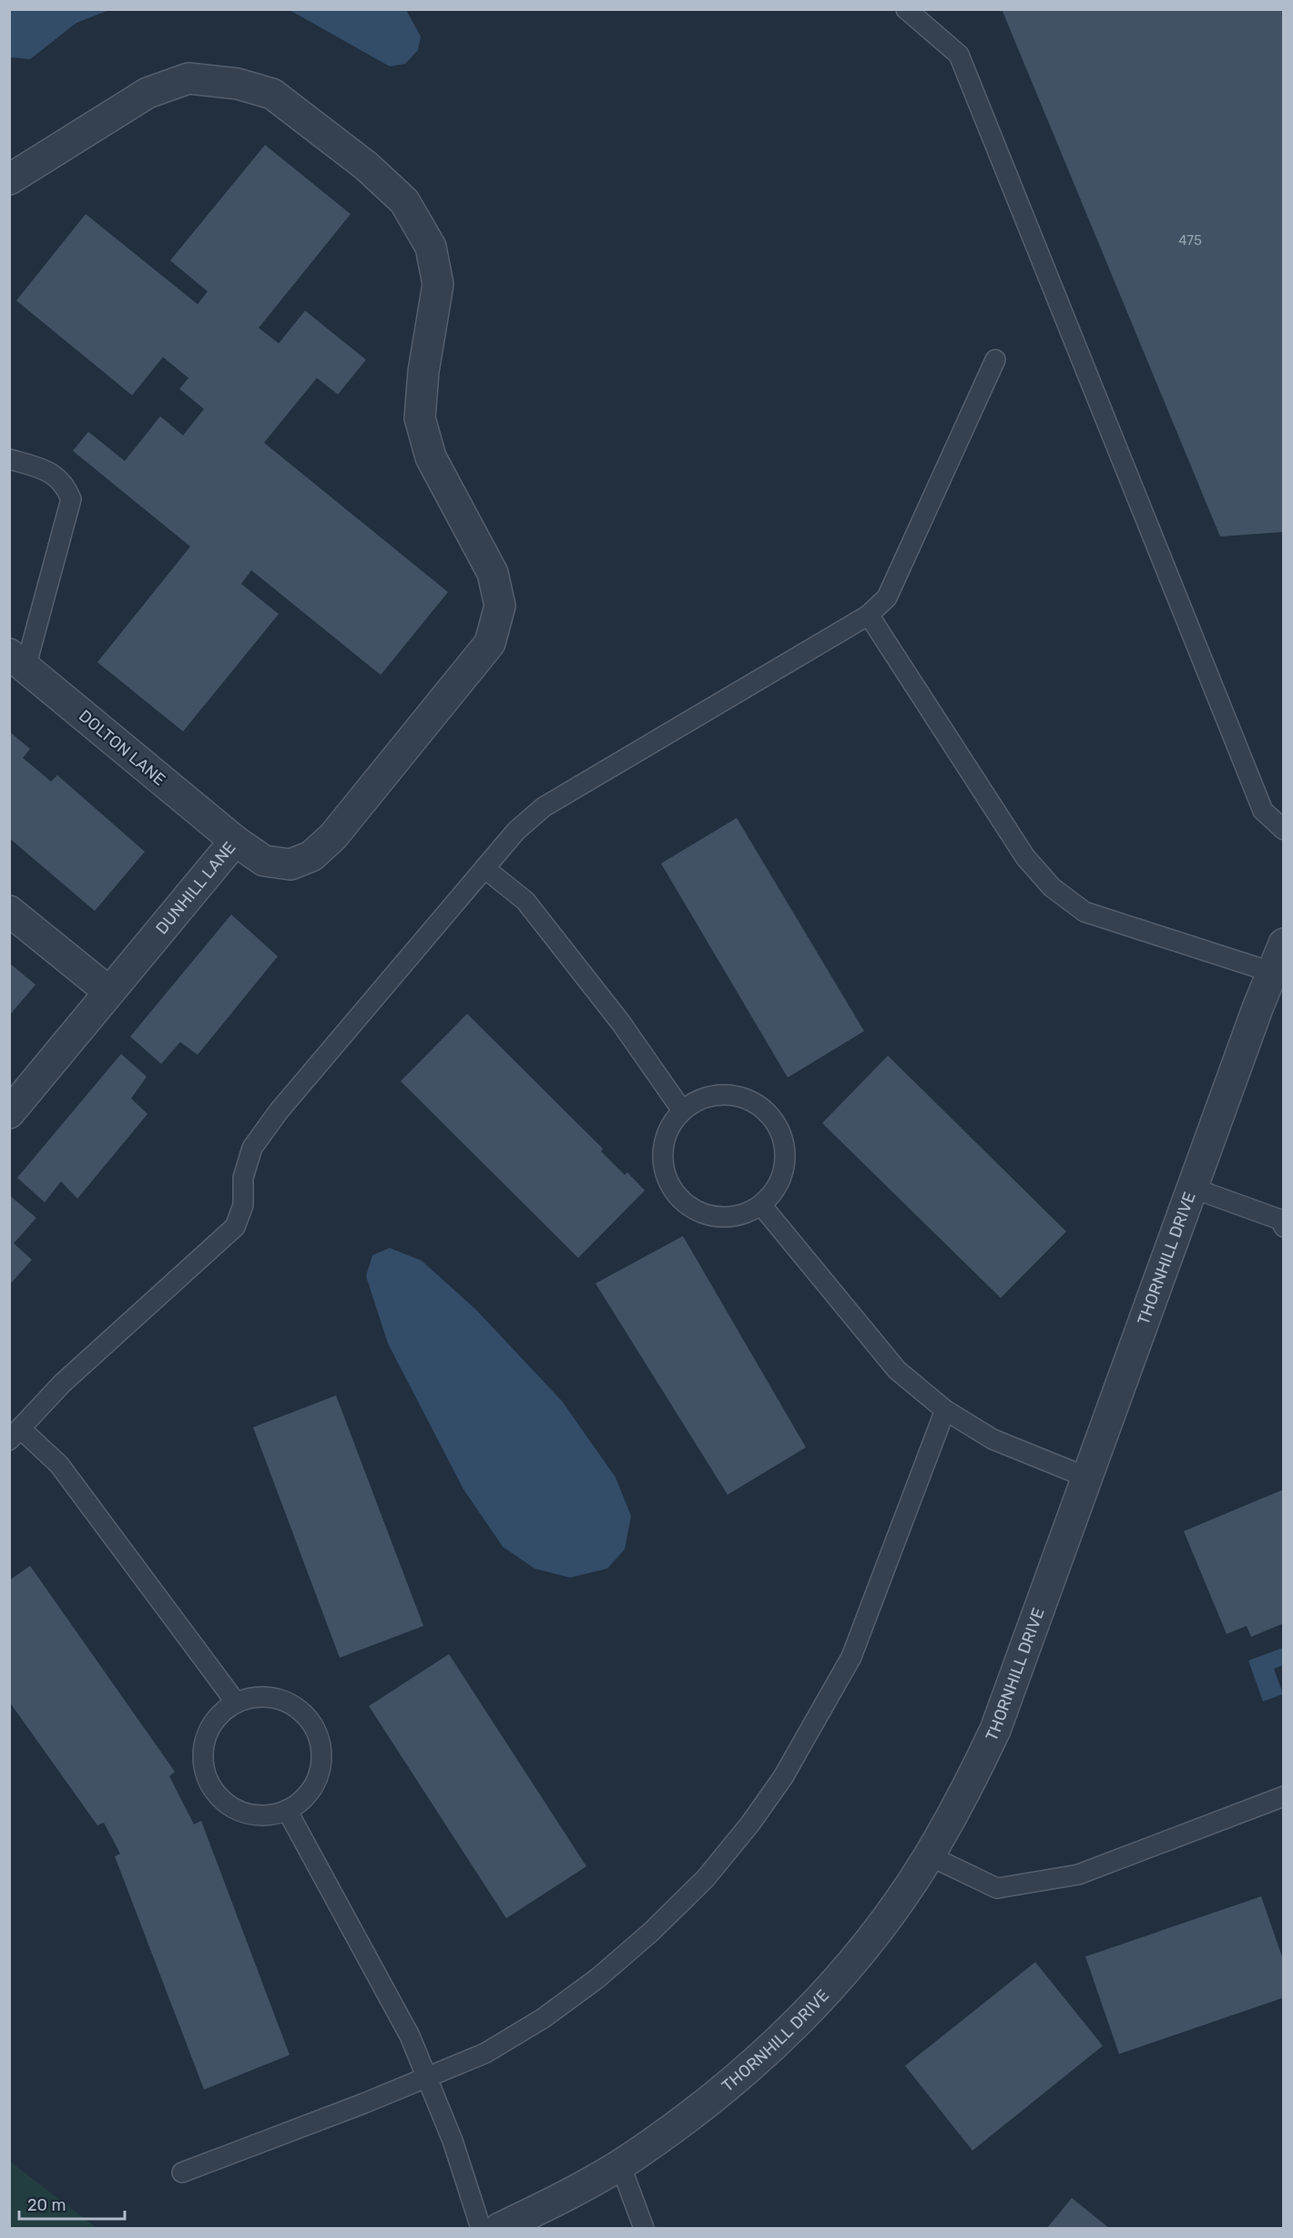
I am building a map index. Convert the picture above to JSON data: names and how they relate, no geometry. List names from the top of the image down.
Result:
{
  "streets": {
    "street": ["DOLTON LANE", "DUNHILL LANE", "THORNHILL DRIVE"]
  },
  "crossings": [
    ["DOLTON LANE", "DUNHILL LANE"]
  ],
  "house_numbers": ["475"],
  "scale_bar": "20 m"
}
